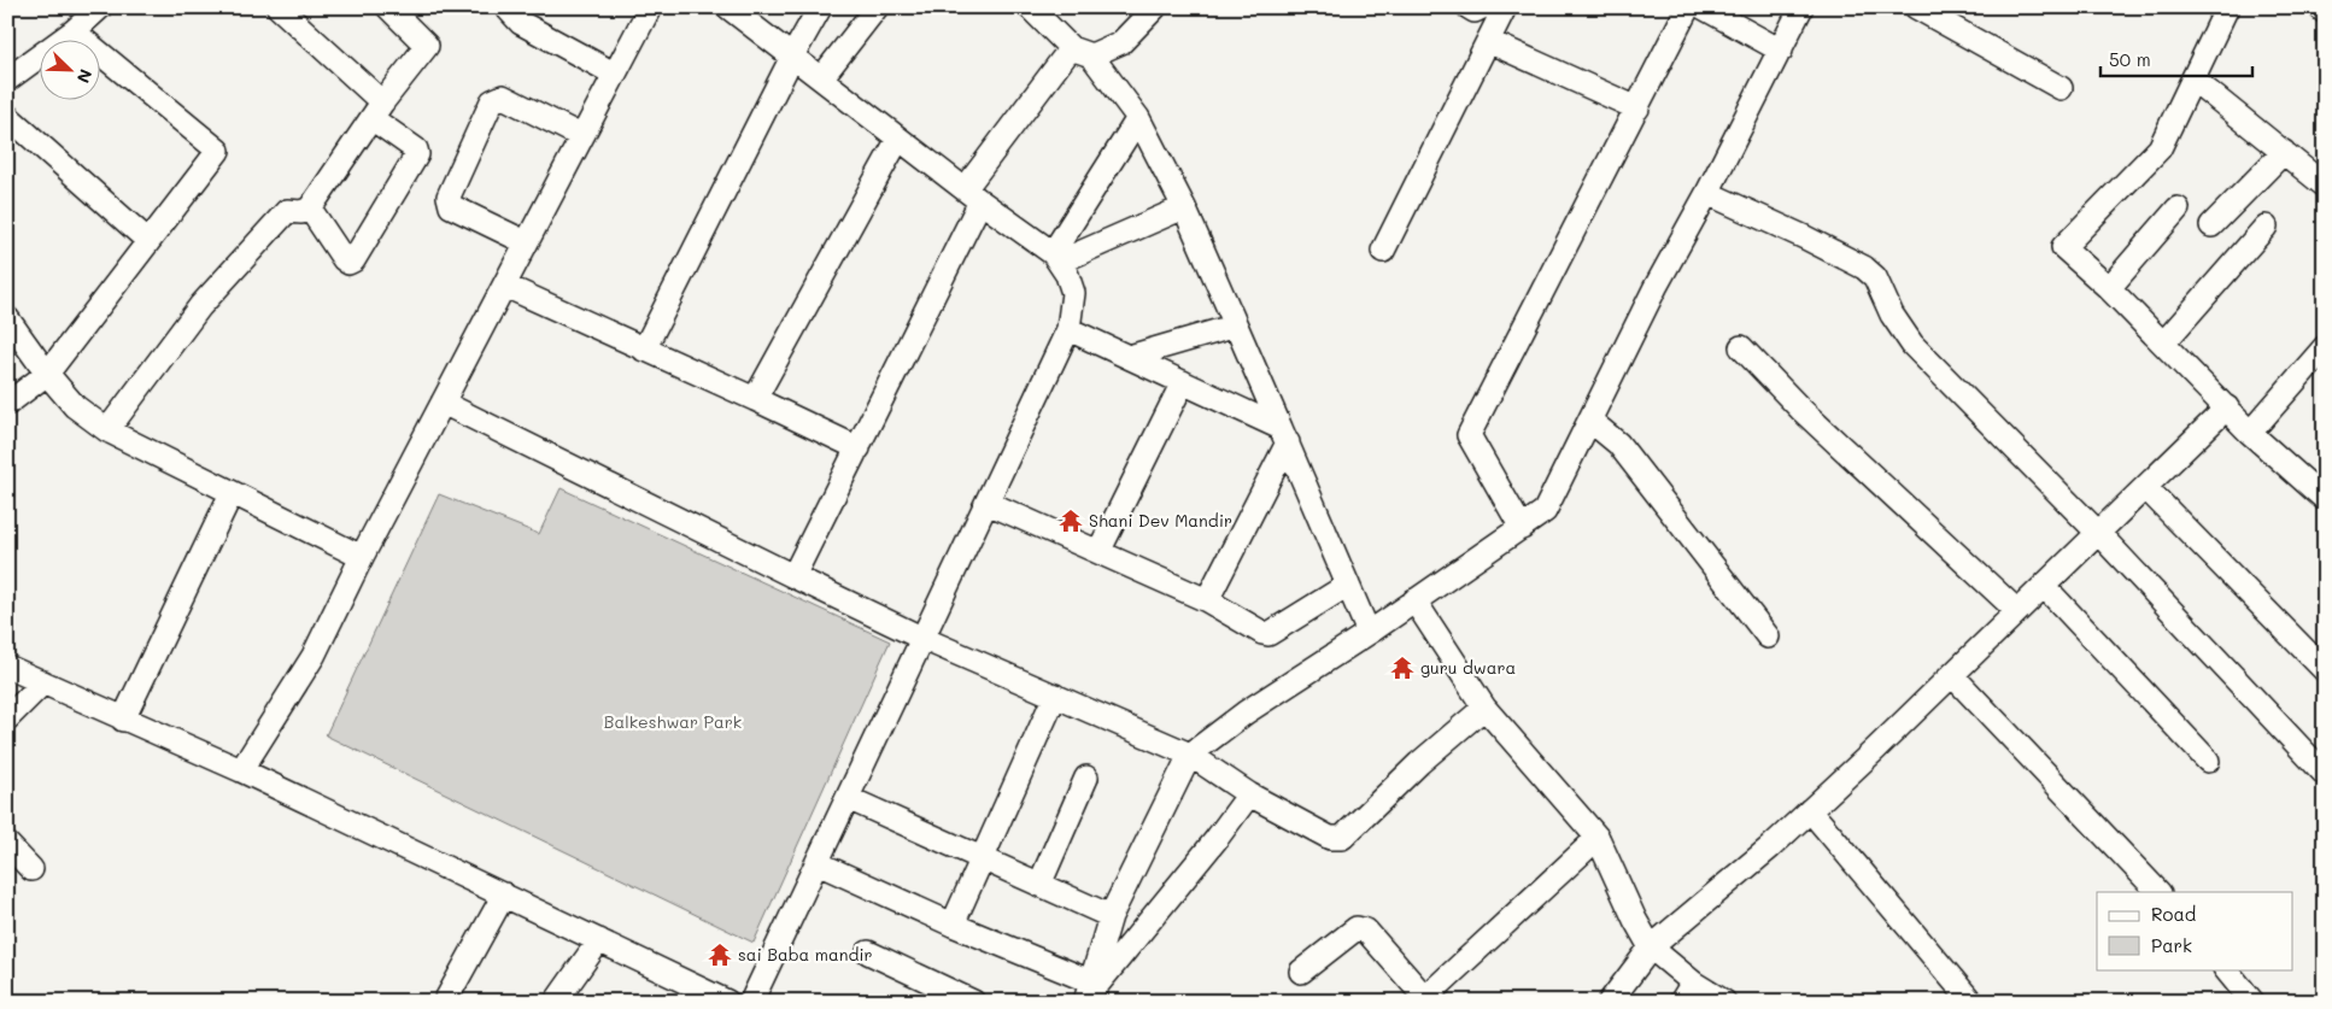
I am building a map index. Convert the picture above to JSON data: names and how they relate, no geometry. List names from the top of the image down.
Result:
{
  "parks": ["Balkeshwar Park"],
  "places": {
    "temple": ["Shani Dev Mandir", "guru dwara", "sai Baba mandir"]
  },
  "legend": ["Road", "Park"],
  "scale_bar": "50 m",
  "north": "bottom right"
}
